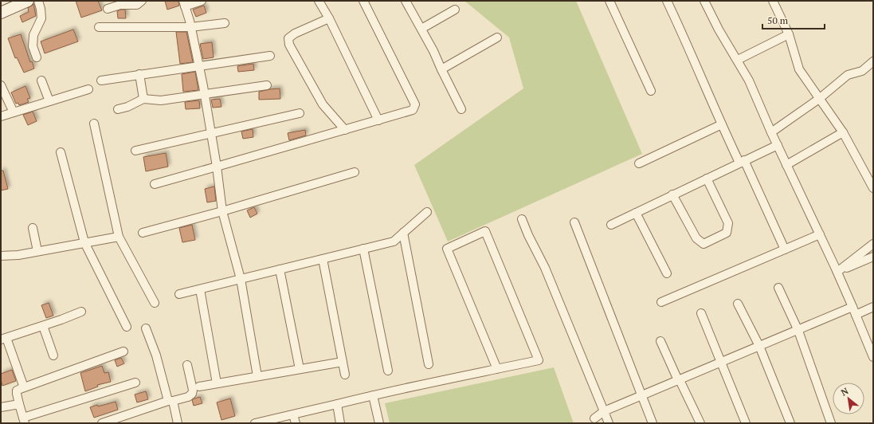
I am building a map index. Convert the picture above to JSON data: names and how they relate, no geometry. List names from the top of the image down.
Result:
{
  "scale_bar": "50 m",
  "north": "top left"
}
